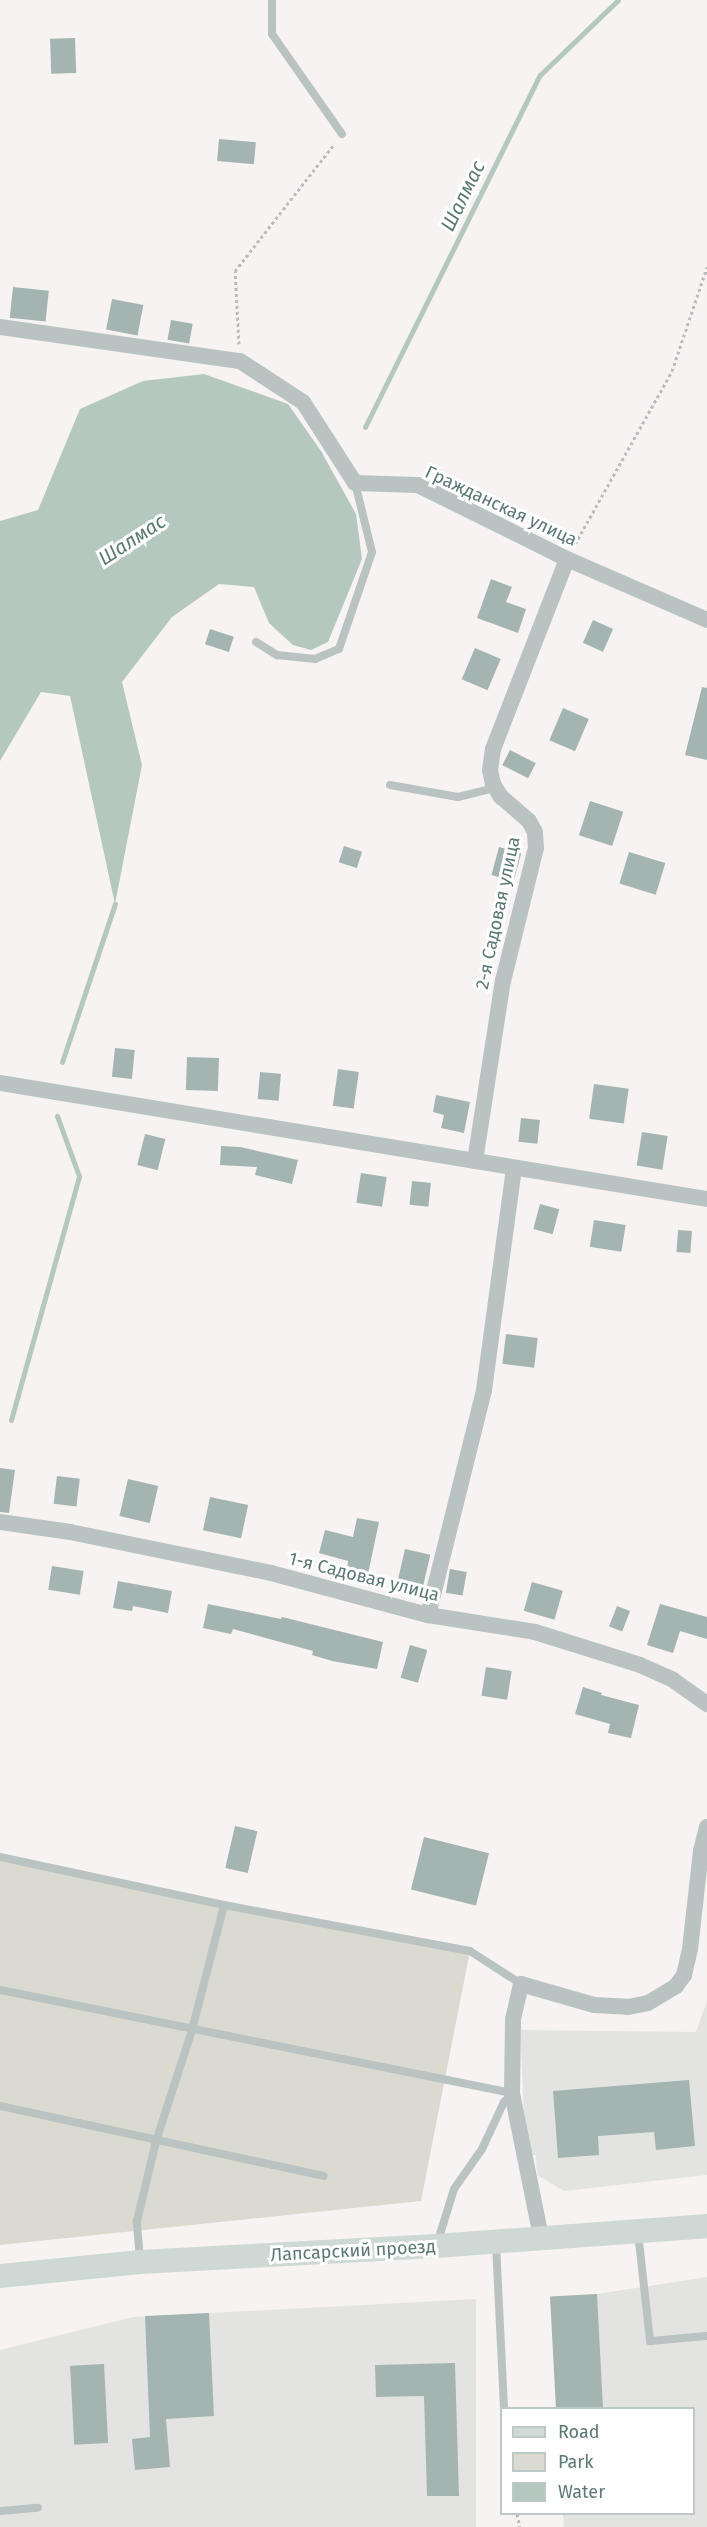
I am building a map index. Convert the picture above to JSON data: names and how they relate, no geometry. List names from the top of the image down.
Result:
{
  "streets": {
    "street": [
      "Гражданская улица",
      "2-я Садовая улица",
      "1-я Садовая улица",
      "Лапсарский проезд"
    ]
  },
  "water": ["Шалмас"],
  "legend": ["Road", "Park", "Water"]
}
